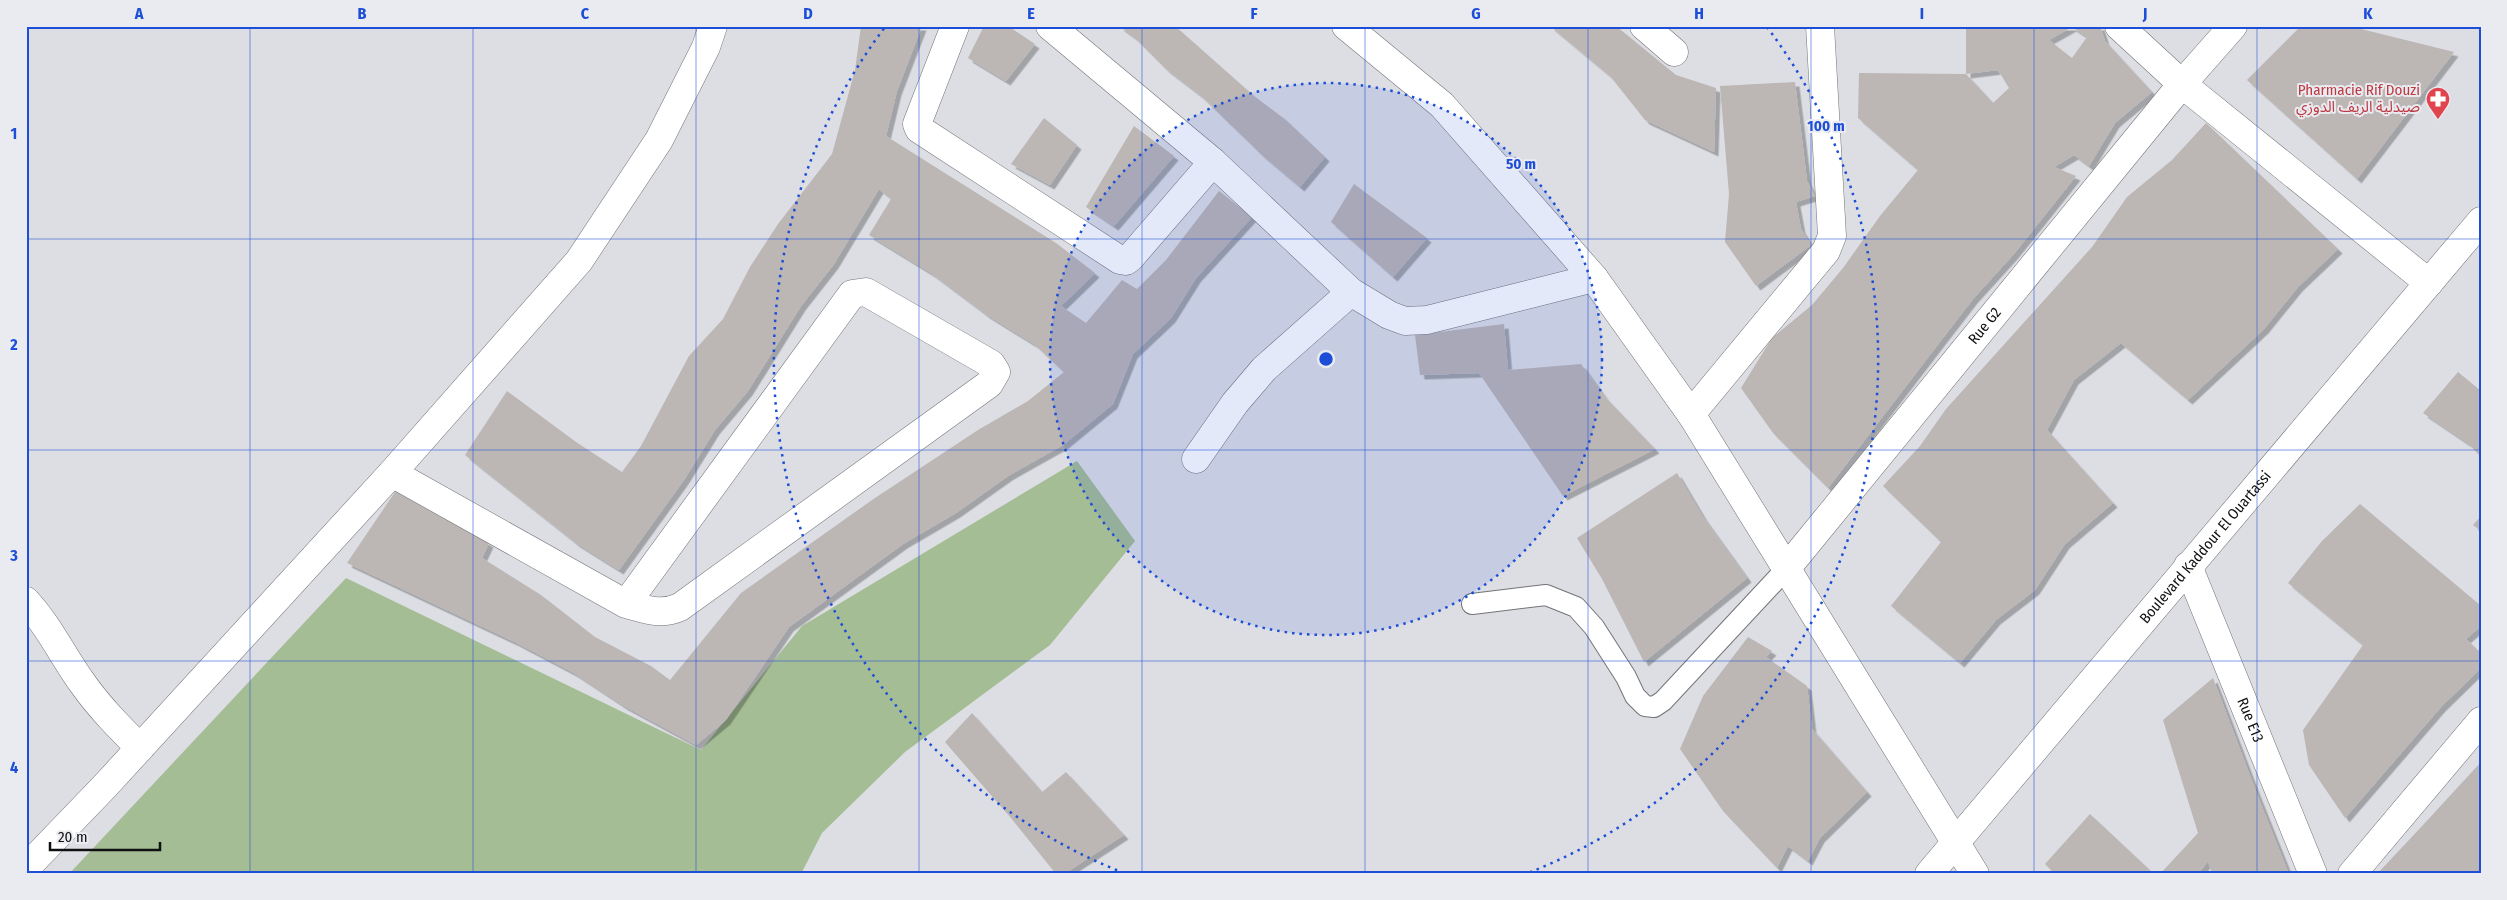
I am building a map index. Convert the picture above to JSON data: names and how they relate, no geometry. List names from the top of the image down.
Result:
{
  "streets": {
    "street": ["Rue G2", "Boulevard Kaddour El Ouartassi", "Rue E13"]
  },
  "crossings": [
    ["Boulevard Kaddour El Ouartassi", "Rue E13"]
  ],
  "places": {
    "pharmacy": ["Pharmacie Rif Douzi صيدلية الريف الدوزي"]
  },
  "scale_bar": "20 m",
  "grid": {
    "columns": [
      "A",
      "B",
      "C",
      "D",
      "E",
      "F",
      "G",
      "H",
      "I",
      "J",
      "K"
    ],
    "rows": [
      "1",
      "2",
      "3",
      "4"
    ]
  },
  "rings": ["100 m", "50 m"]
}
